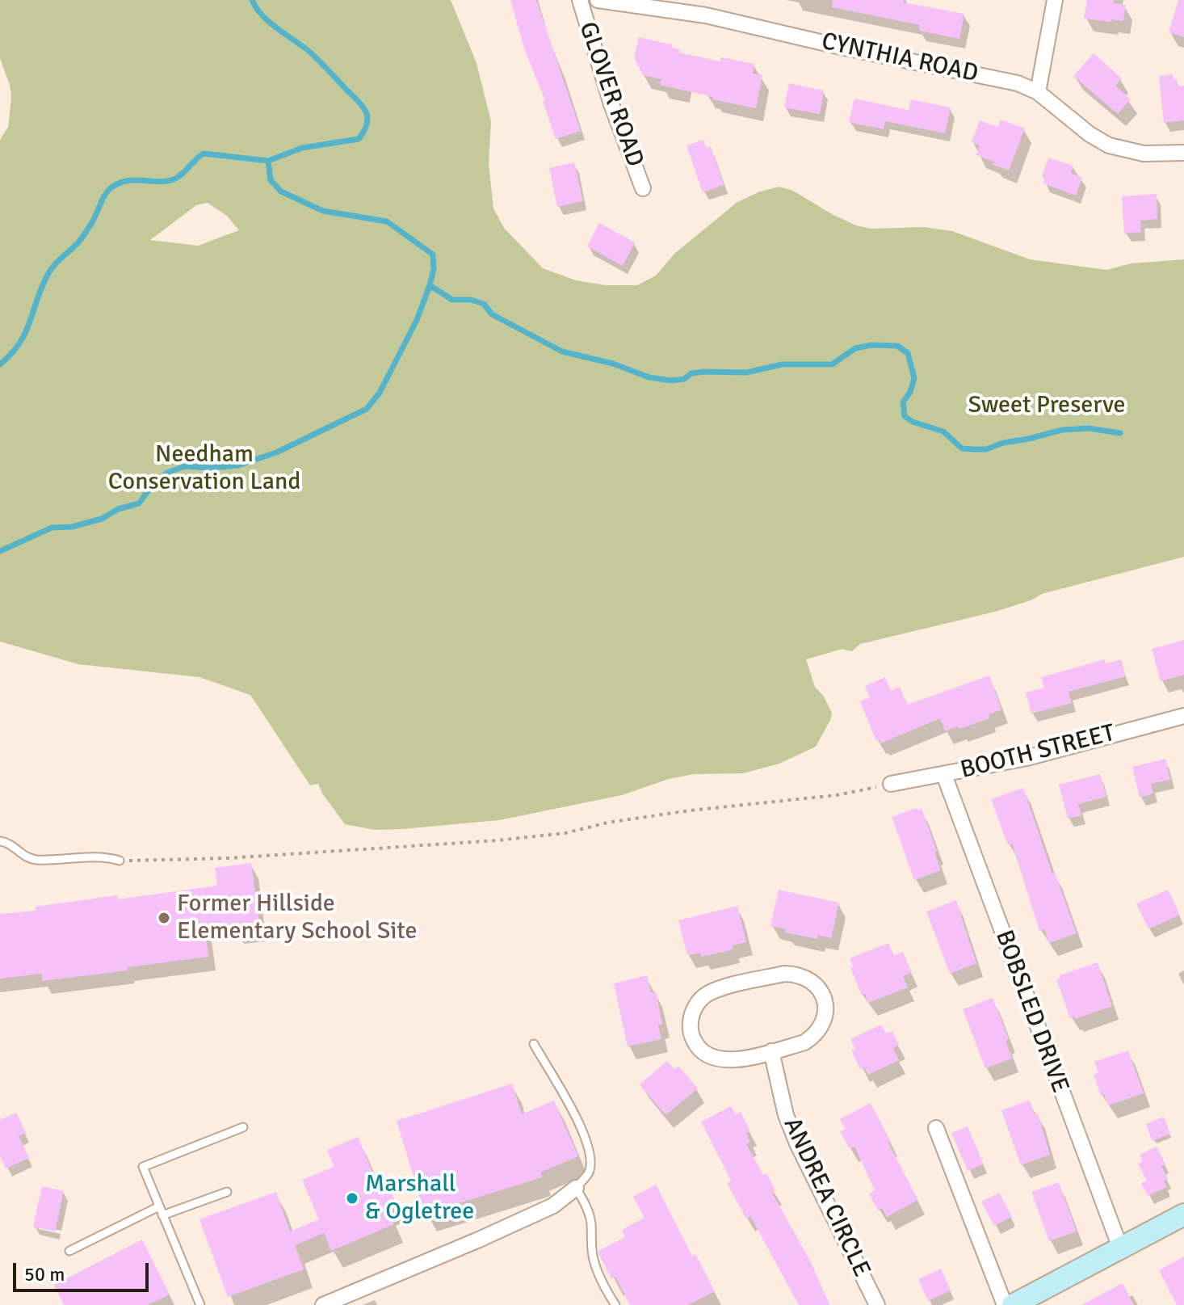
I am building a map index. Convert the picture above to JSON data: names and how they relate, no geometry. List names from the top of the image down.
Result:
{
  "streets": {
    "street": [
      "CYNTHIA ROAD",
      "GLOVER ROAD",
      "BOOTH STREET",
      "BOBSLED DRIVE",
      "ANDREA CIRCLE"
    ]
  },
  "crossings": [
    ["BOOTH STREET", "BOBSLED DRIVE"]
  ],
  "parks": ["Sweet Preserve", "Needham Conservation Land"],
  "places": ["Former Hillside Elementary School Site", "Marshall & Ogletree"],
  "scale_bar": "50 m"
}
